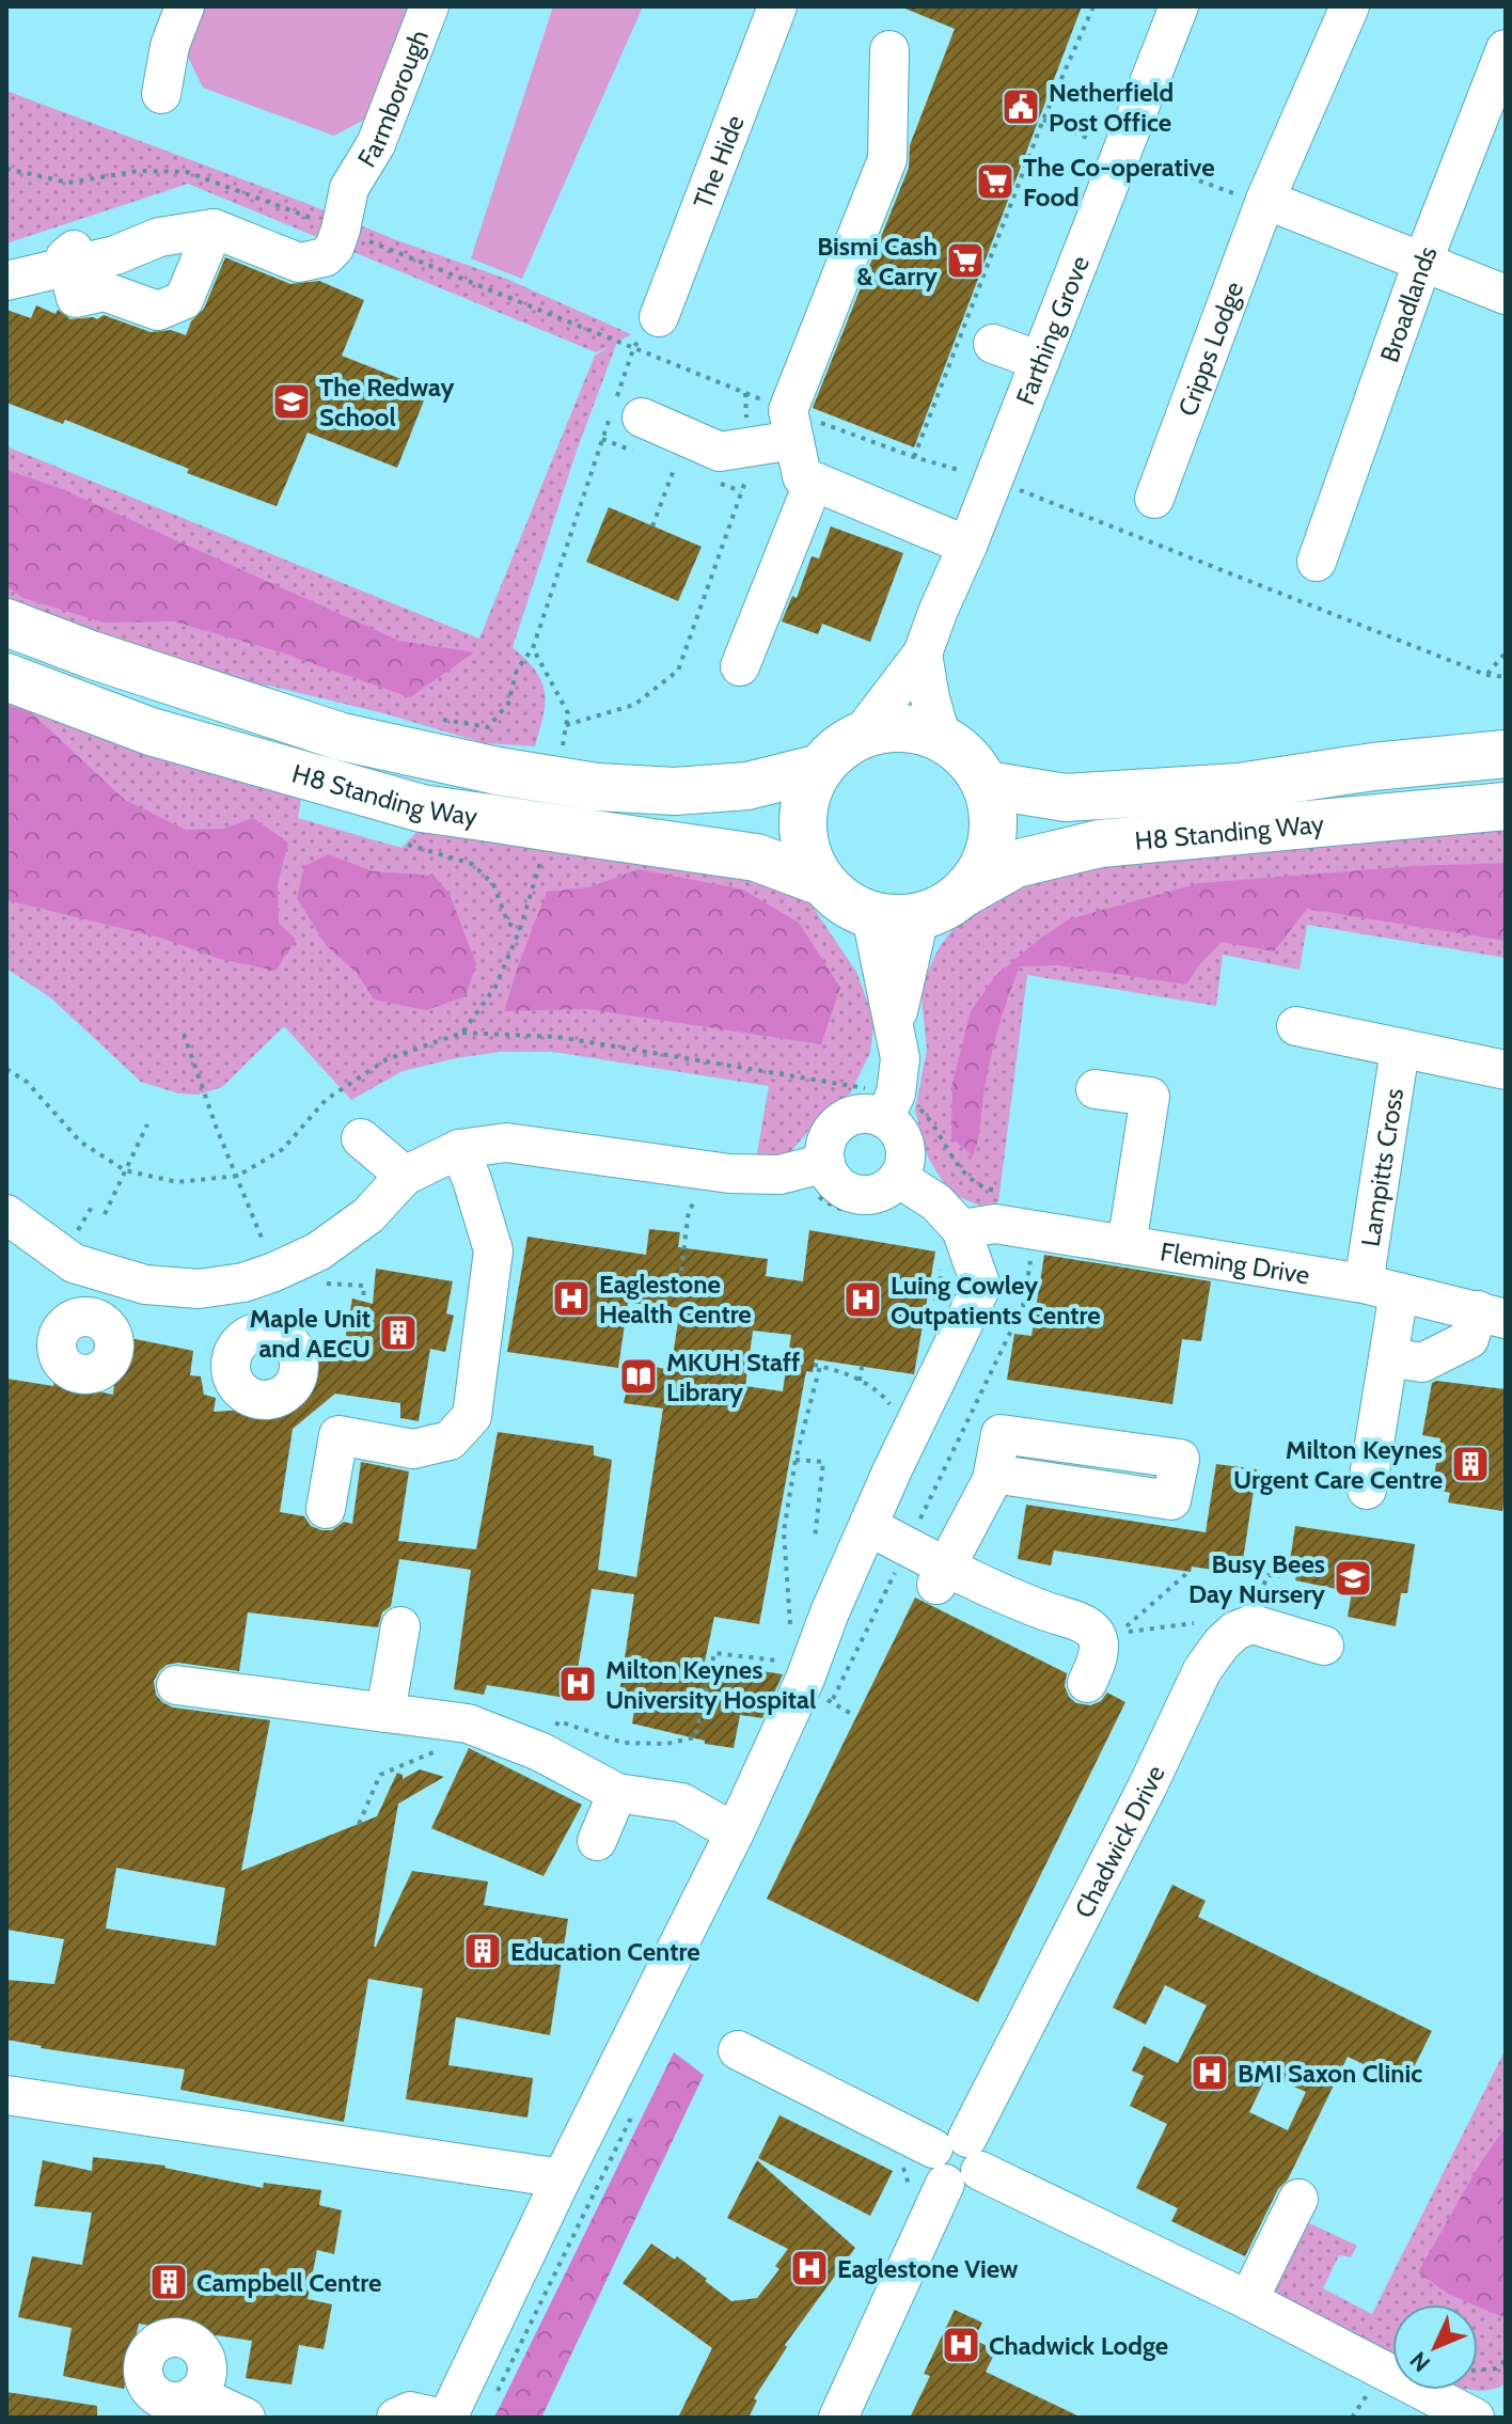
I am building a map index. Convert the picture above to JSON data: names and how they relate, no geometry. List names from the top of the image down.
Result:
{
  "streets": {
    "highway": ["H8 Standing Way"],
    "street": [
      "Farmborough",
      "The Hide",
      "Broadlands",
      "Farthing Grove",
      "Cripps Lodge",
      "Lampitts Cross",
      "Fleming Drive",
      "Chadwick Drive"
    ]
  },
  "crossings": [
    ["Farthing Grove", "H8 Standing Way"],
    ["Lampitts Cross", "Fleming Drive"]
  ],
  "places": {
    "public building": ["Netherfield Post Office"],
    "supermarket": ["The Co-operative Food", "Bismi Cash & Carry"],
    "school or university": ["The Redway School", "Busy Bees Day Nursery"],
    "hospital": [
      "Eaglestone Health Centre",
      "Luing Cowley Outpatients Centre",
      "Milton Keynes University Hospital",
      "BMI Saxon Clinic",
      "Eaglestone View",
      "Chadwick Lodge"
    ],
    "building": [
      "Maple Unit and AECU",
      "Milton Keynes Urgent Care Centre",
      "Education Centre",
      "Campbell Centre"
    ],
    "library": ["MKUH Staff Library"]
  },
  "north": "bottom left"
}
